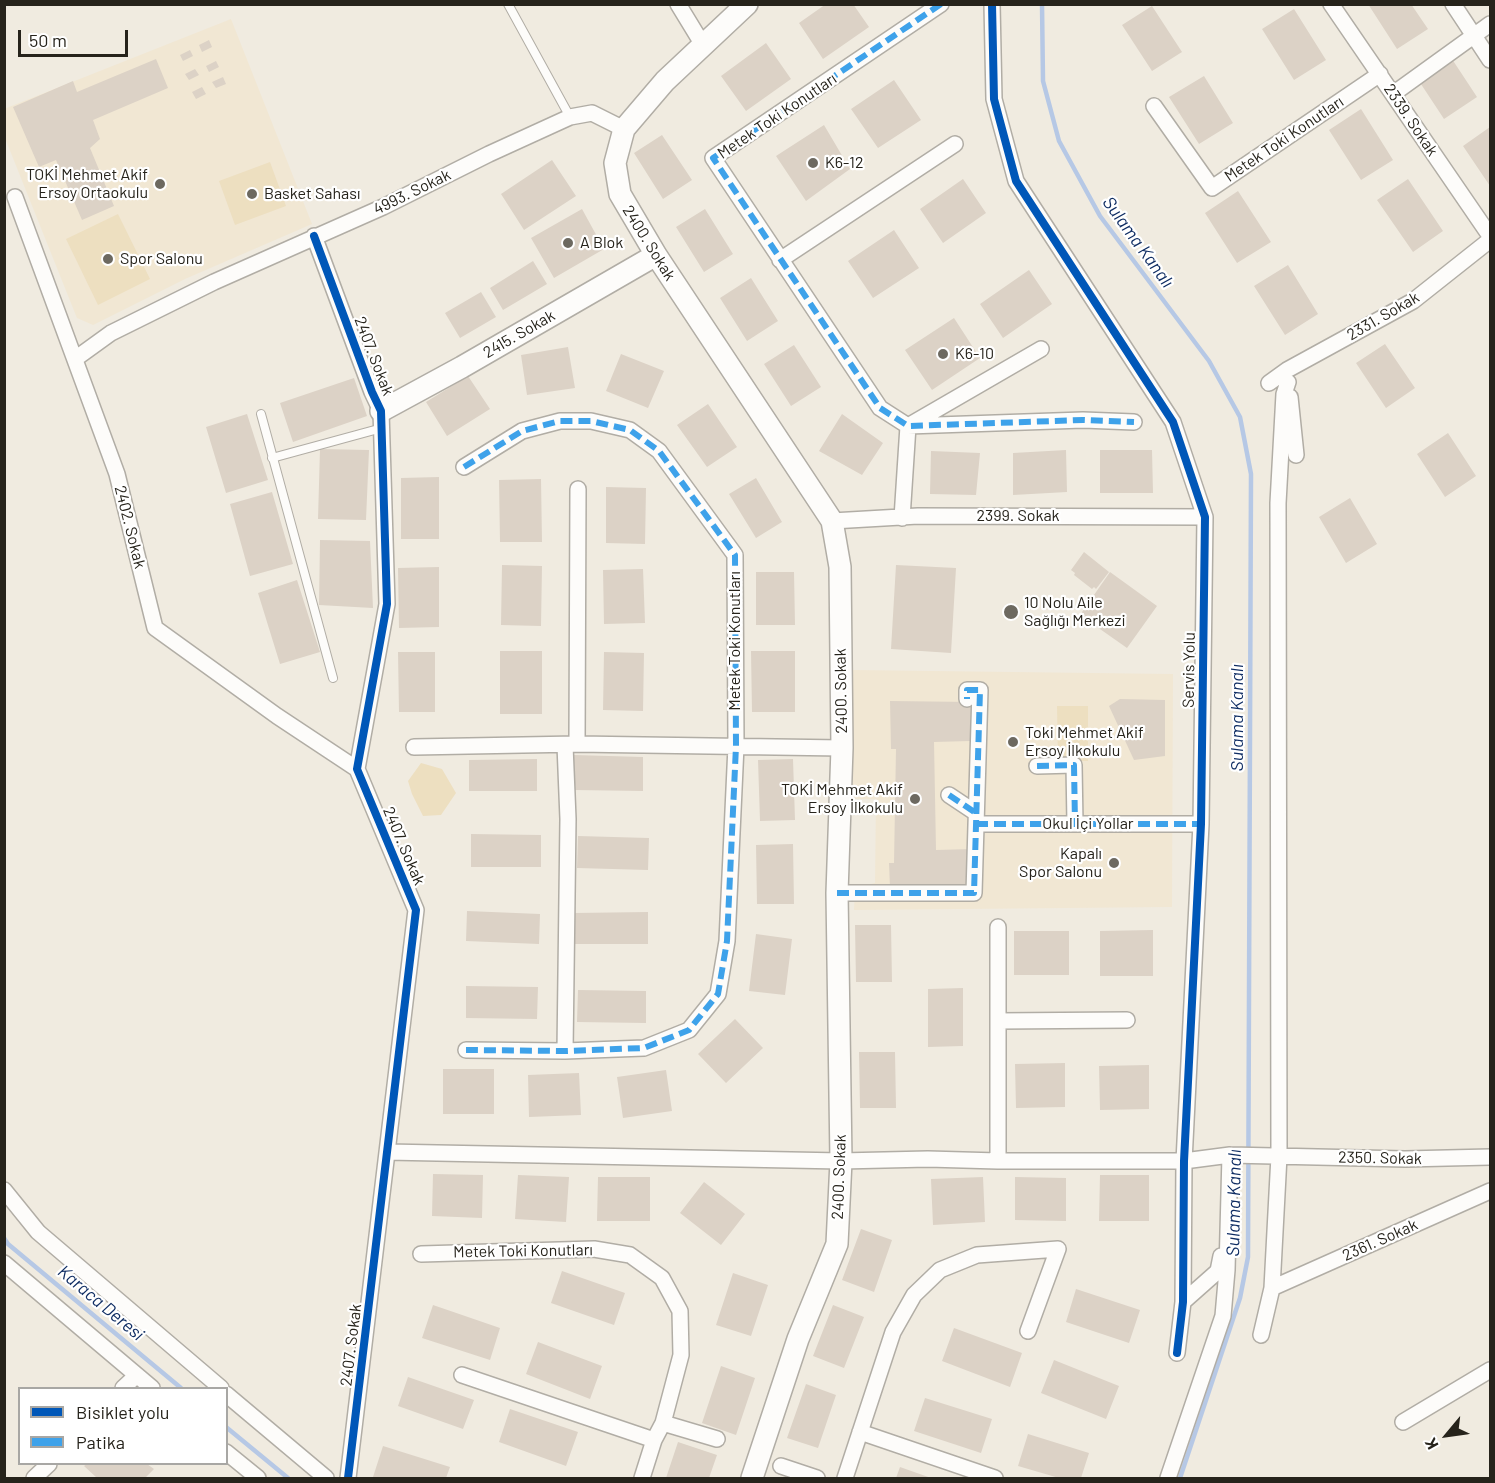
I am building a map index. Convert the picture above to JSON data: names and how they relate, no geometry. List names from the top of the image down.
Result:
{
  "streets": {
    "main road": ["2400. Sokak", "2415. Sokak"],
    "street": [
      "Metek Toki Konutları",
      "2339. Sokak",
      "4993. Sokak",
      "2331. Sokak",
      "2407. Sokak",
      "2399. Sokak",
      "2402. Sokak",
      "Servis Yolu",
      "Okul İçi Yollar",
      "2350. Sokak",
      "2361. Sokak"
    ]
  },
  "crossings": [
    ["Metek Toki Konutları", "2339. Sokak"],
    ["2339. Sokak", "2331. Sokak"],
    ["4993. Sokak", "2400. Sokak"],
    ["4993. Sokak", "2407. Sokak"],
    ["4993. Sokak", "2402. Sokak"],
    ["2400. Sokak", "2415. Sokak"],
    ["2400. Sokak", "2399. Sokak"],
    ["2400. Sokak", "2350. Sokak"],
    ["2415. Sokak", "2407. Sokak"],
    ["2407. Sokak", "2402. Sokak"],
    ["2407. Sokak", "2350. Sokak"],
    ["2399. Sokak", "Servis Yolu"],
    ["Servis Yolu", "Okul İçi Yollar"],
    ["Servis Yolu", "2350. Sokak"]
  ],
  "water": ["Sulama Kanalı", "Karaca Deresi"],
  "places": [
    "K6-12",
    "TOKİ Mehmet Akif Ersoy Ortaokulu",
    "Basket Sahası",
    "A Blok",
    "Spor Salonu",
    "K6-10",
    "10 Nolu Aile Sağlığı Merkezi",
    "Toki Mehmet Akif Ersoy İlkokulu",
    "TOKİ Mehmet Akif Ersoy İlkokulu",
    "Kapalı Spor Salonu"
  ],
  "legend": ["Bisiklet yolu", "Patika"],
  "scale_bar": "50 m",
  "north": "bottom left"
}
